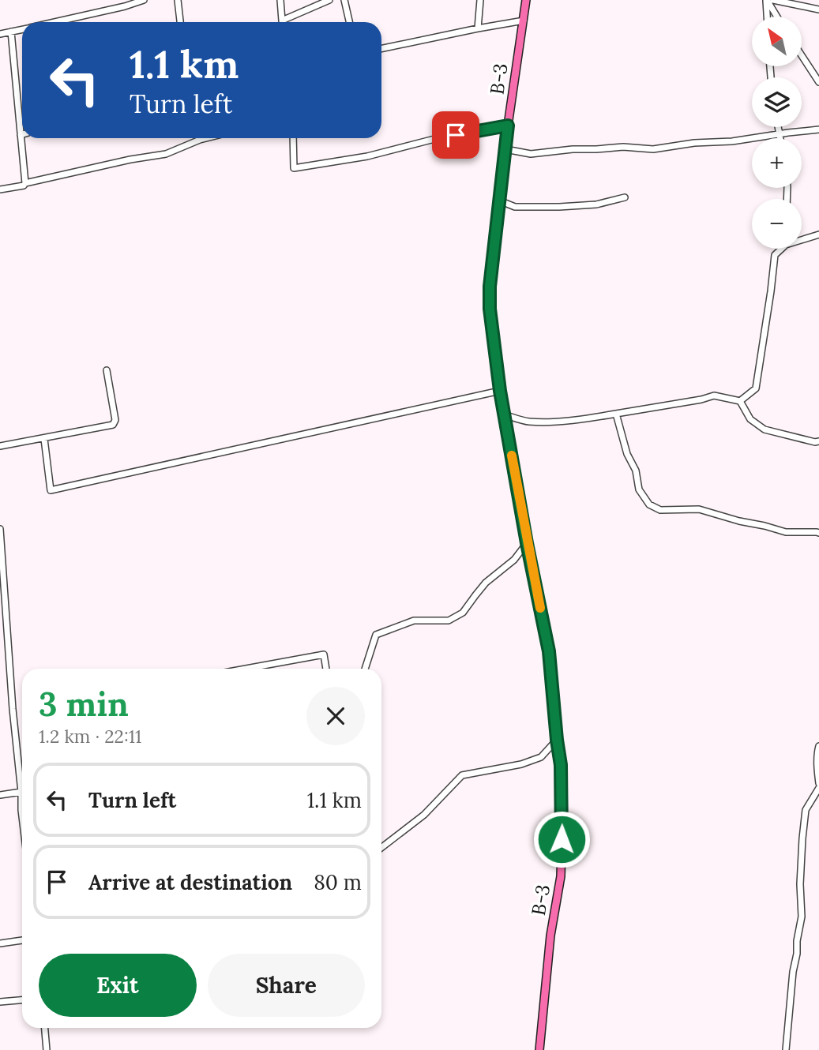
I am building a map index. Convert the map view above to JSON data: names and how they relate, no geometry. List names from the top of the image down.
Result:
{
  "streets": {
    "main road": ["B-3"]
  },
  "north": "top left",
  "page": {
    "map_buttons": ["+", "−"],
    "turn": ["1.1 km", "Turn left"],
    "heading": ["3 min", "1.2 km · 22:11"],
    "list": [
      {
        "name": "Turn left",
        "value": "1.1 km"
      },
      {
        "name": "Arrive at destination",
        "value": "80 m"
      }
    ],
    "buttons": ["Exit", "Share"]
  }
}
